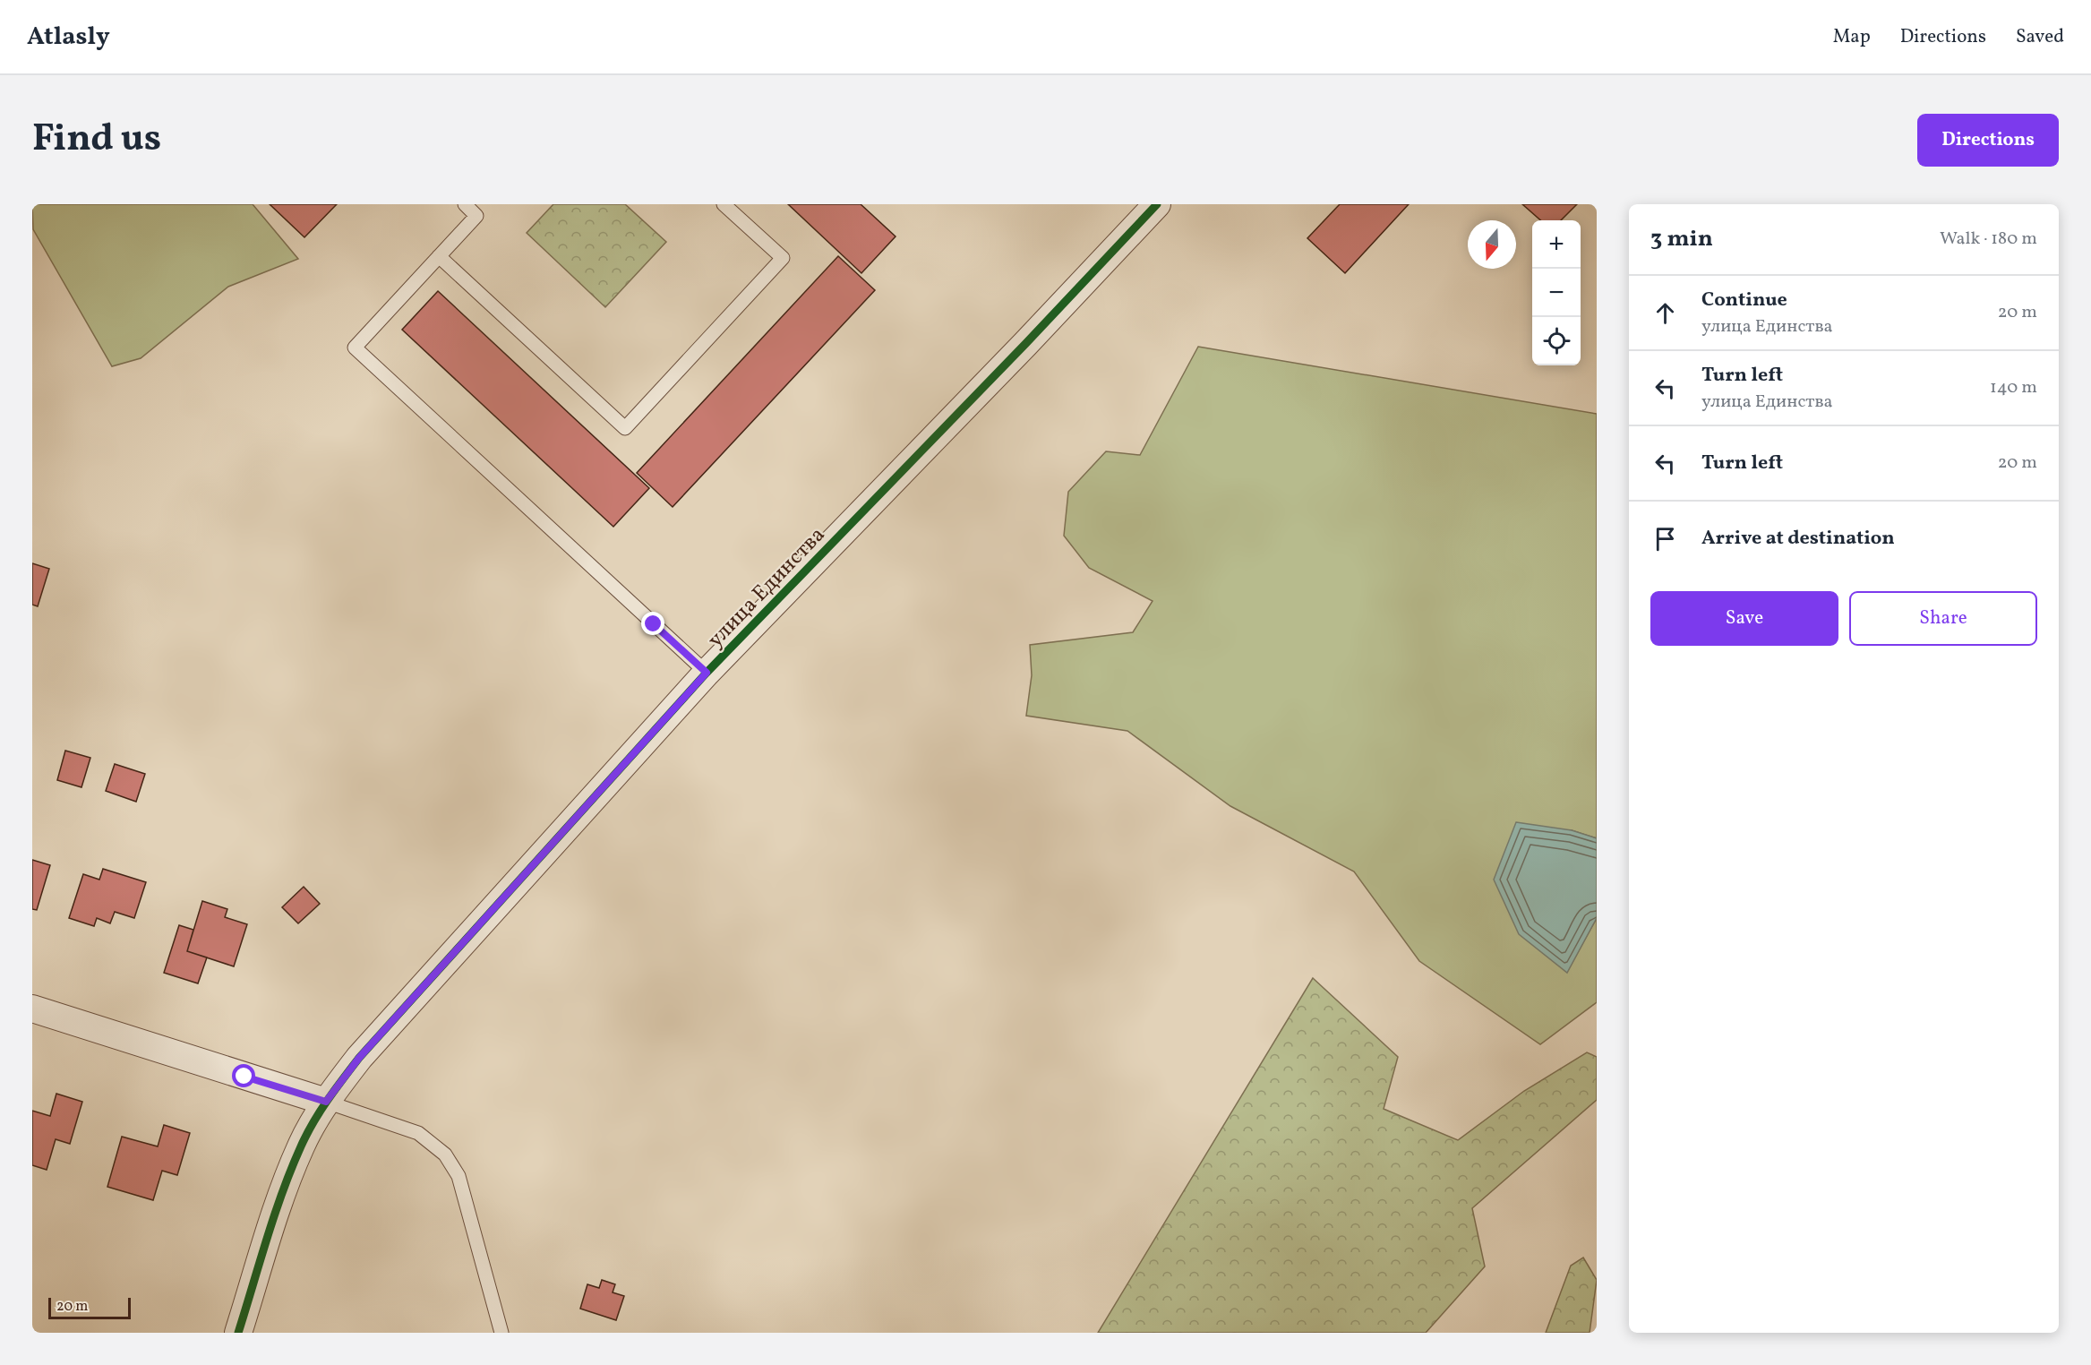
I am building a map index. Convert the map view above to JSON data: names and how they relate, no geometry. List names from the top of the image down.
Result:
{
  "streets": {
    "street": ["улица Единства"]
  },
  "scale_bar": "20 m",
  "north": "bottom",
  "page": {
    "header": "Atlasly",
    "nav": ["Map", "Directions", "Saved"],
    "title": "Find us",
    "buttons": [
      "Directions",
      ["Save", "Share"]
    ],
    "heading": ["3 min", "Walk · 180 m"],
    "map_buttons": ["+", "−"],
    "list": [
      ["Continue", "улица Единства", "20 m"],
      ["Turn left", "улица Единства", "140 m"],
      ["Turn left", "20 m"],
      "Arrive at destination"
    ],
    "scale": "20 m"
  }
}
